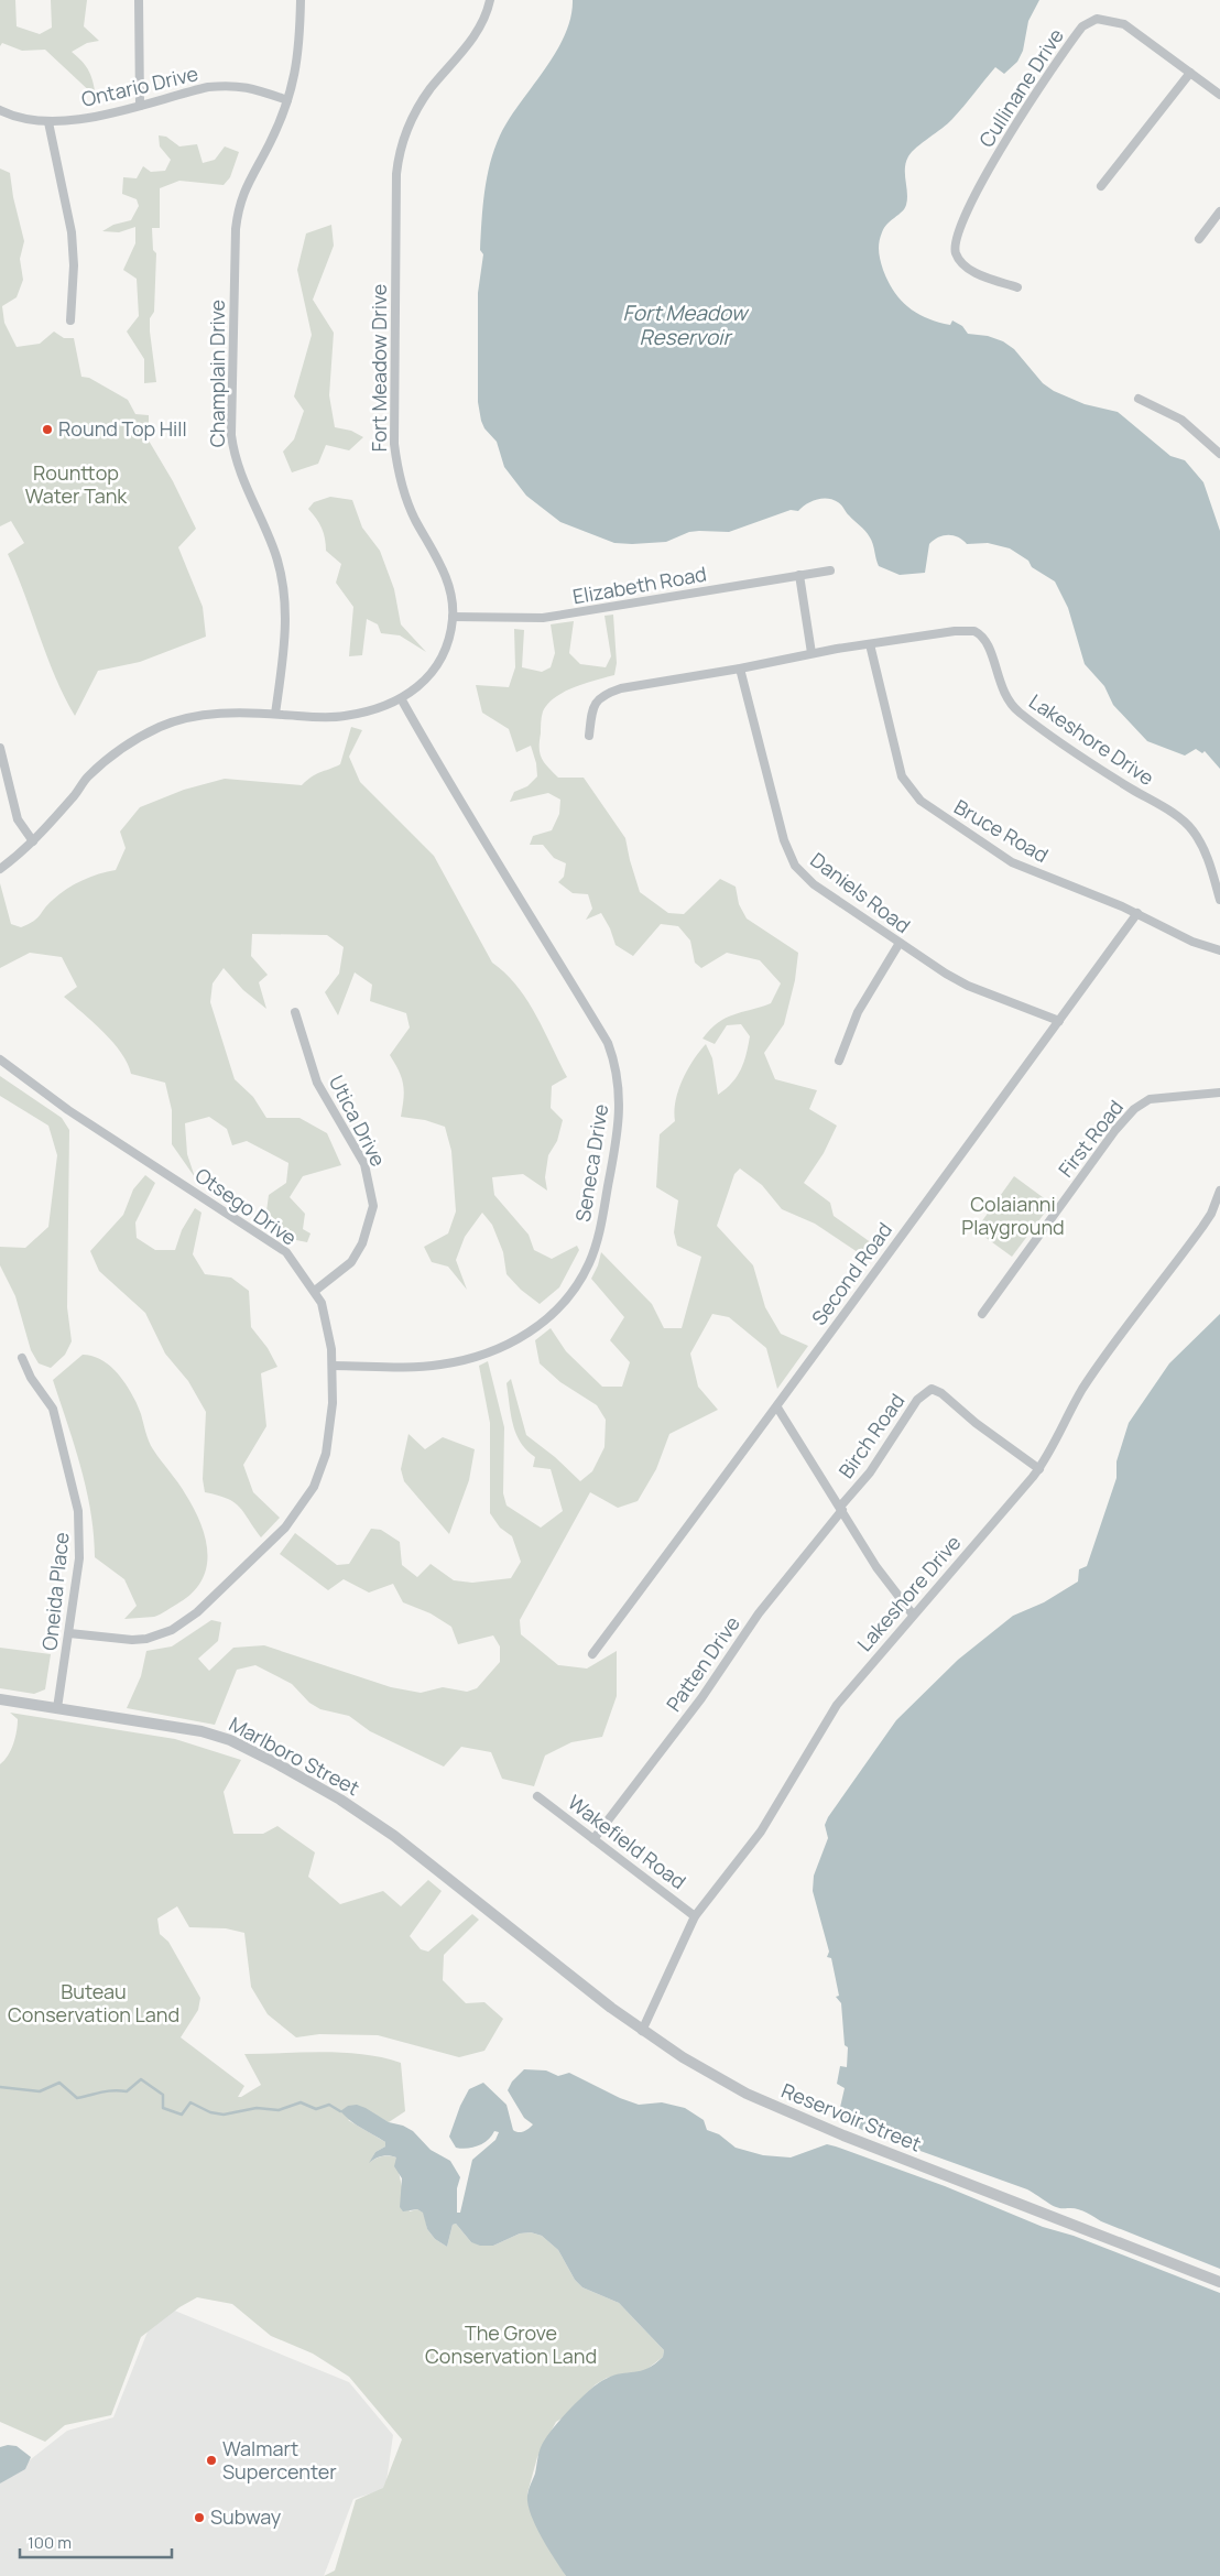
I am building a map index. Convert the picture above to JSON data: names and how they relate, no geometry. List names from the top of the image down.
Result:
{
  "streets": {
    "street": [
      "Ontario Drive",
      "Cullinane Drive",
      "Fort Meadow Drive",
      "Champlain Drive",
      "Elizabeth Road",
      "Lakeshore Drive",
      "Bruce Road",
      "Daniels Road",
      "Utica Drive",
      "First Road",
      "Seneca Drive",
      "Otsego Drive",
      "Second Road",
      "Birch Road",
      "Oneida Place",
      "Patten Drive",
      "Marlboro Street",
      "Wakefield Road",
      "Reservoir Street"
    ]
  },
  "crossings": [
    ["Ontario Drive", "Champlain Drive"],
    ["Fort Meadow Drive", "Champlain Drive"],
    ["Fort Meadow Drive", "Elizabeth Road"],
    ["Fort Meadow Drive", "Seneca Drive"],
    ["Lakeshore Drive", "Bruce Road"],
    ["Lakeshore Drive", "Daniels Road"],
    ["Lakeshore Drive", "Birch Road"],
    ["Lakeshore Drive", "Wakefield Road"],
    ["Lakeshore Drive", "Reservoir Street"],
    ["Bruce Road", "Second Road"],
    ["Daniels Road", "Second Road"],
    ["Utica Drive", "Otsego Drive"],
    ["Seneca Drive", "Otsego Drive"],
    ["Otsego Drive", "Oneida Place"],
    ["Birch Road", "Patten Drive"],
    ["Oneida Place", "Marlboro Street"],
    ["Patten Drive", "Wakefield Road"],
    ["Marlboro Street", "Reservoir Street"]
  ],
  "water": ["Fort Meadow Reservoir"],
  "parks": [
    "Rounttop Water Tank",
    "Colaianni Playground",
    "Buteau Conservation Land",
    "The Grove Conservation Land"
  ],
  "places": ["Round Top Hill", "Walmart Supercenter", "Subway"],
  "scale_bar": "100 m"
}
